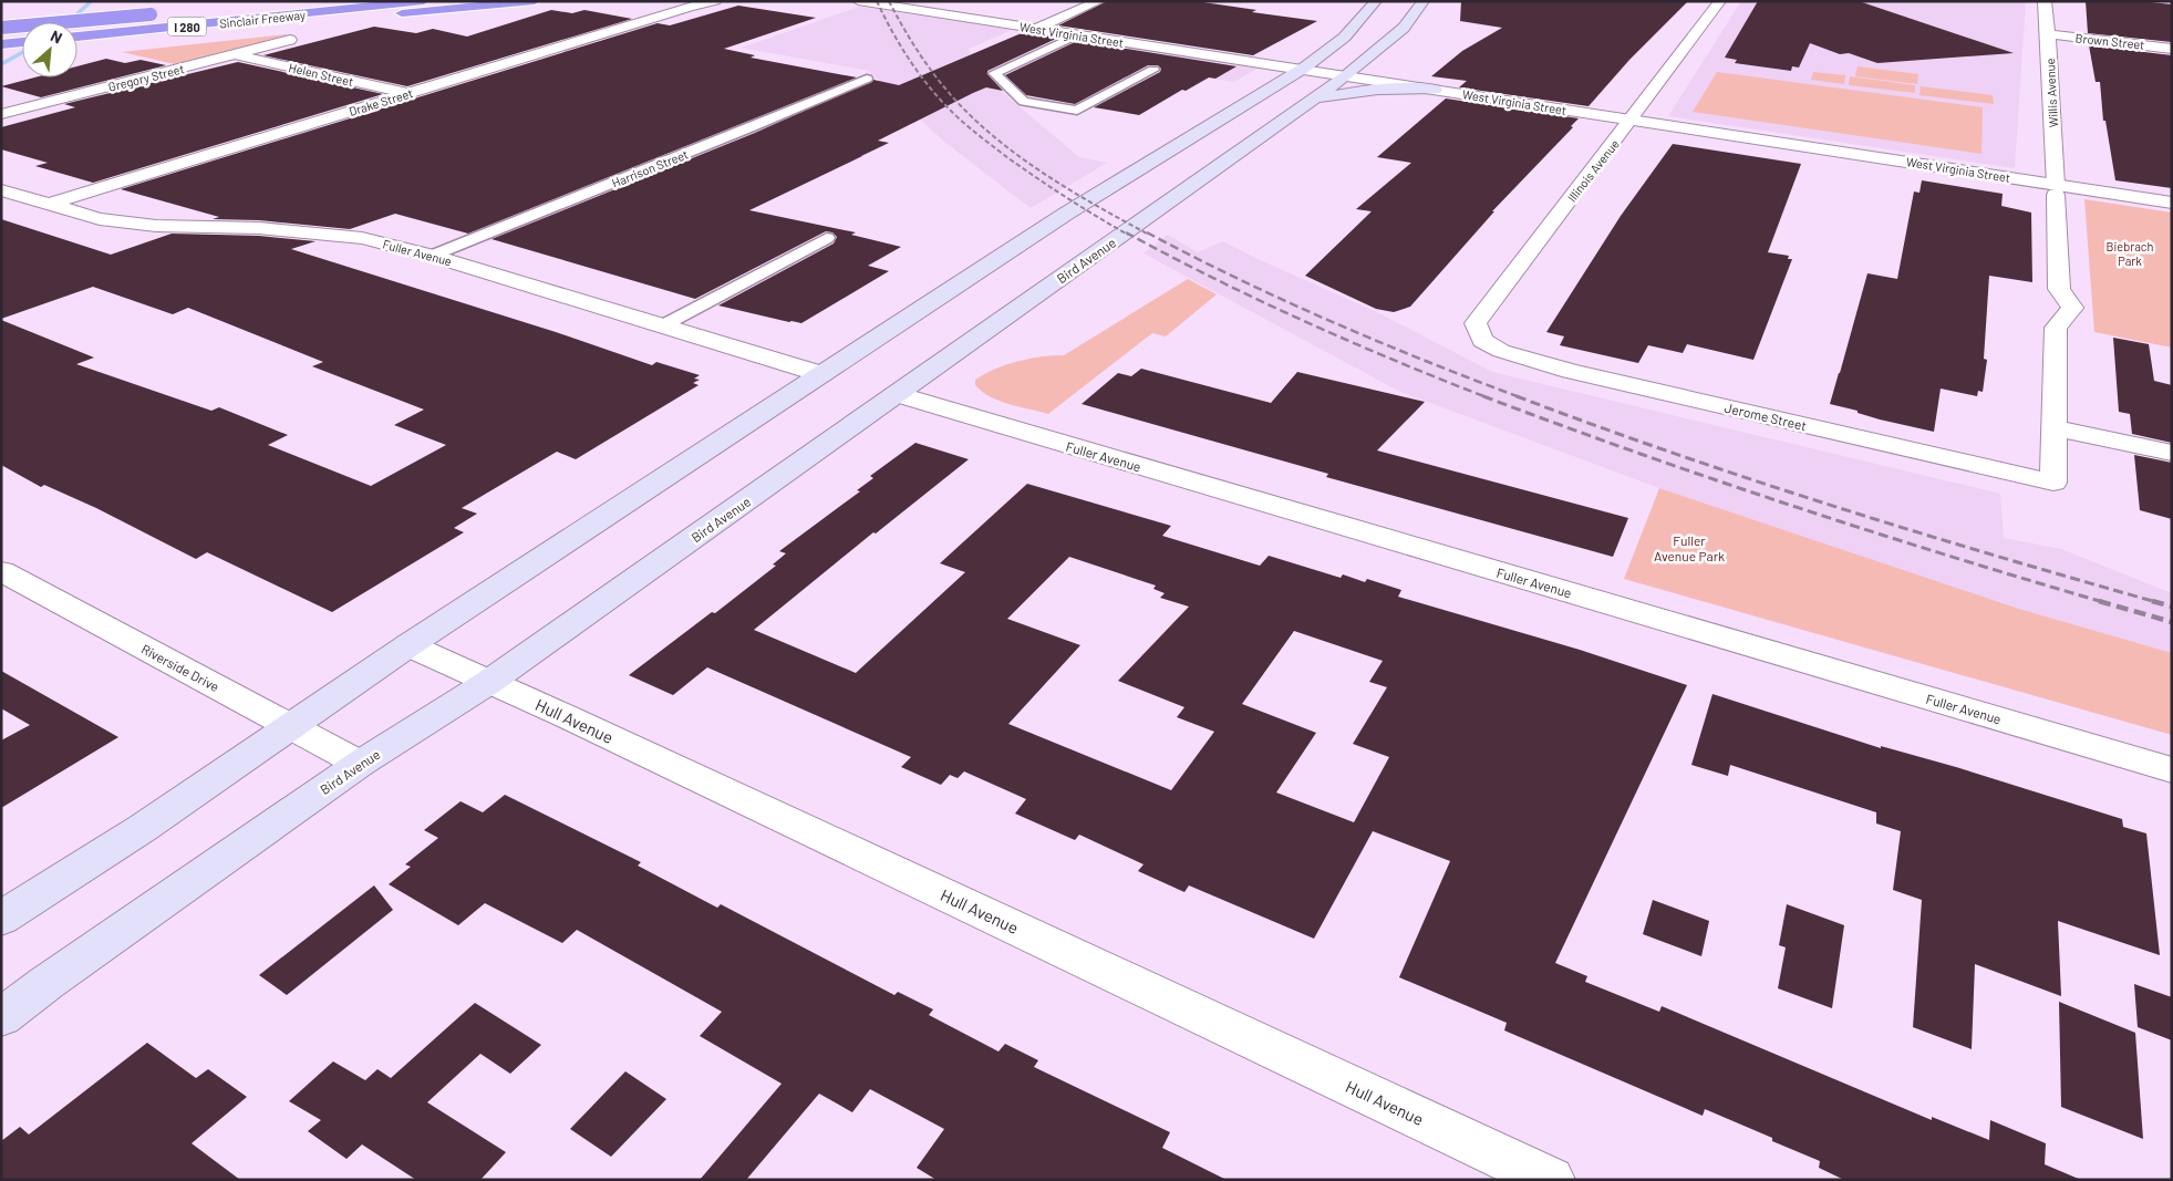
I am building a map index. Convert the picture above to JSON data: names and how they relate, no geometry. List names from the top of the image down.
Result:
{
  "streets": {
    "highway": ["Sinclair Freeway", "I 280"],
    "main road": ["Bird Avenue"],
    "street": [
      "West Virginia Street",
      "Brown Street",
      "Helen Street",
      "Gregory Street",
      "Willis Avenue",
      "Drake Street",
      "Illinois Avenue",
      "Fuller Avenue",
      "Jerome Street",
      "Riverside Drive",
      "Hull Avenue"
    ],
    "lane": ["Harrison Street"]
  },
  "crossings": [
    ["West Virginia Street", "Willis Avenue"],
    ["West Virginia Street", "Illinois Avenue"],
    ["West Virginia Street", "Bird Avenue"],
    ["Brown Street", "Willis Avenue"],
    ["Helen Street", "Gregory Street"],
    ["Helen Street", "Drake Street"],
    ["Willis Avenue", "Jerome Street"],
    ["Drake Street", "Fuller Avenue"],
    ["Harrison Street", "Fuller Avenue"],
    ["Illinois Avenue", "Jerome Street"],
    ["Fuller Avenue", "Bird Avenue"],
    ["Bird Avenue", "Riverside Drive"],
    ["Bird Avenue", "Hull Avenue"]
  ],
  "parks": ["Biebrach Park", "Fuller Avenue Park"],
  "north": "top right"
}
